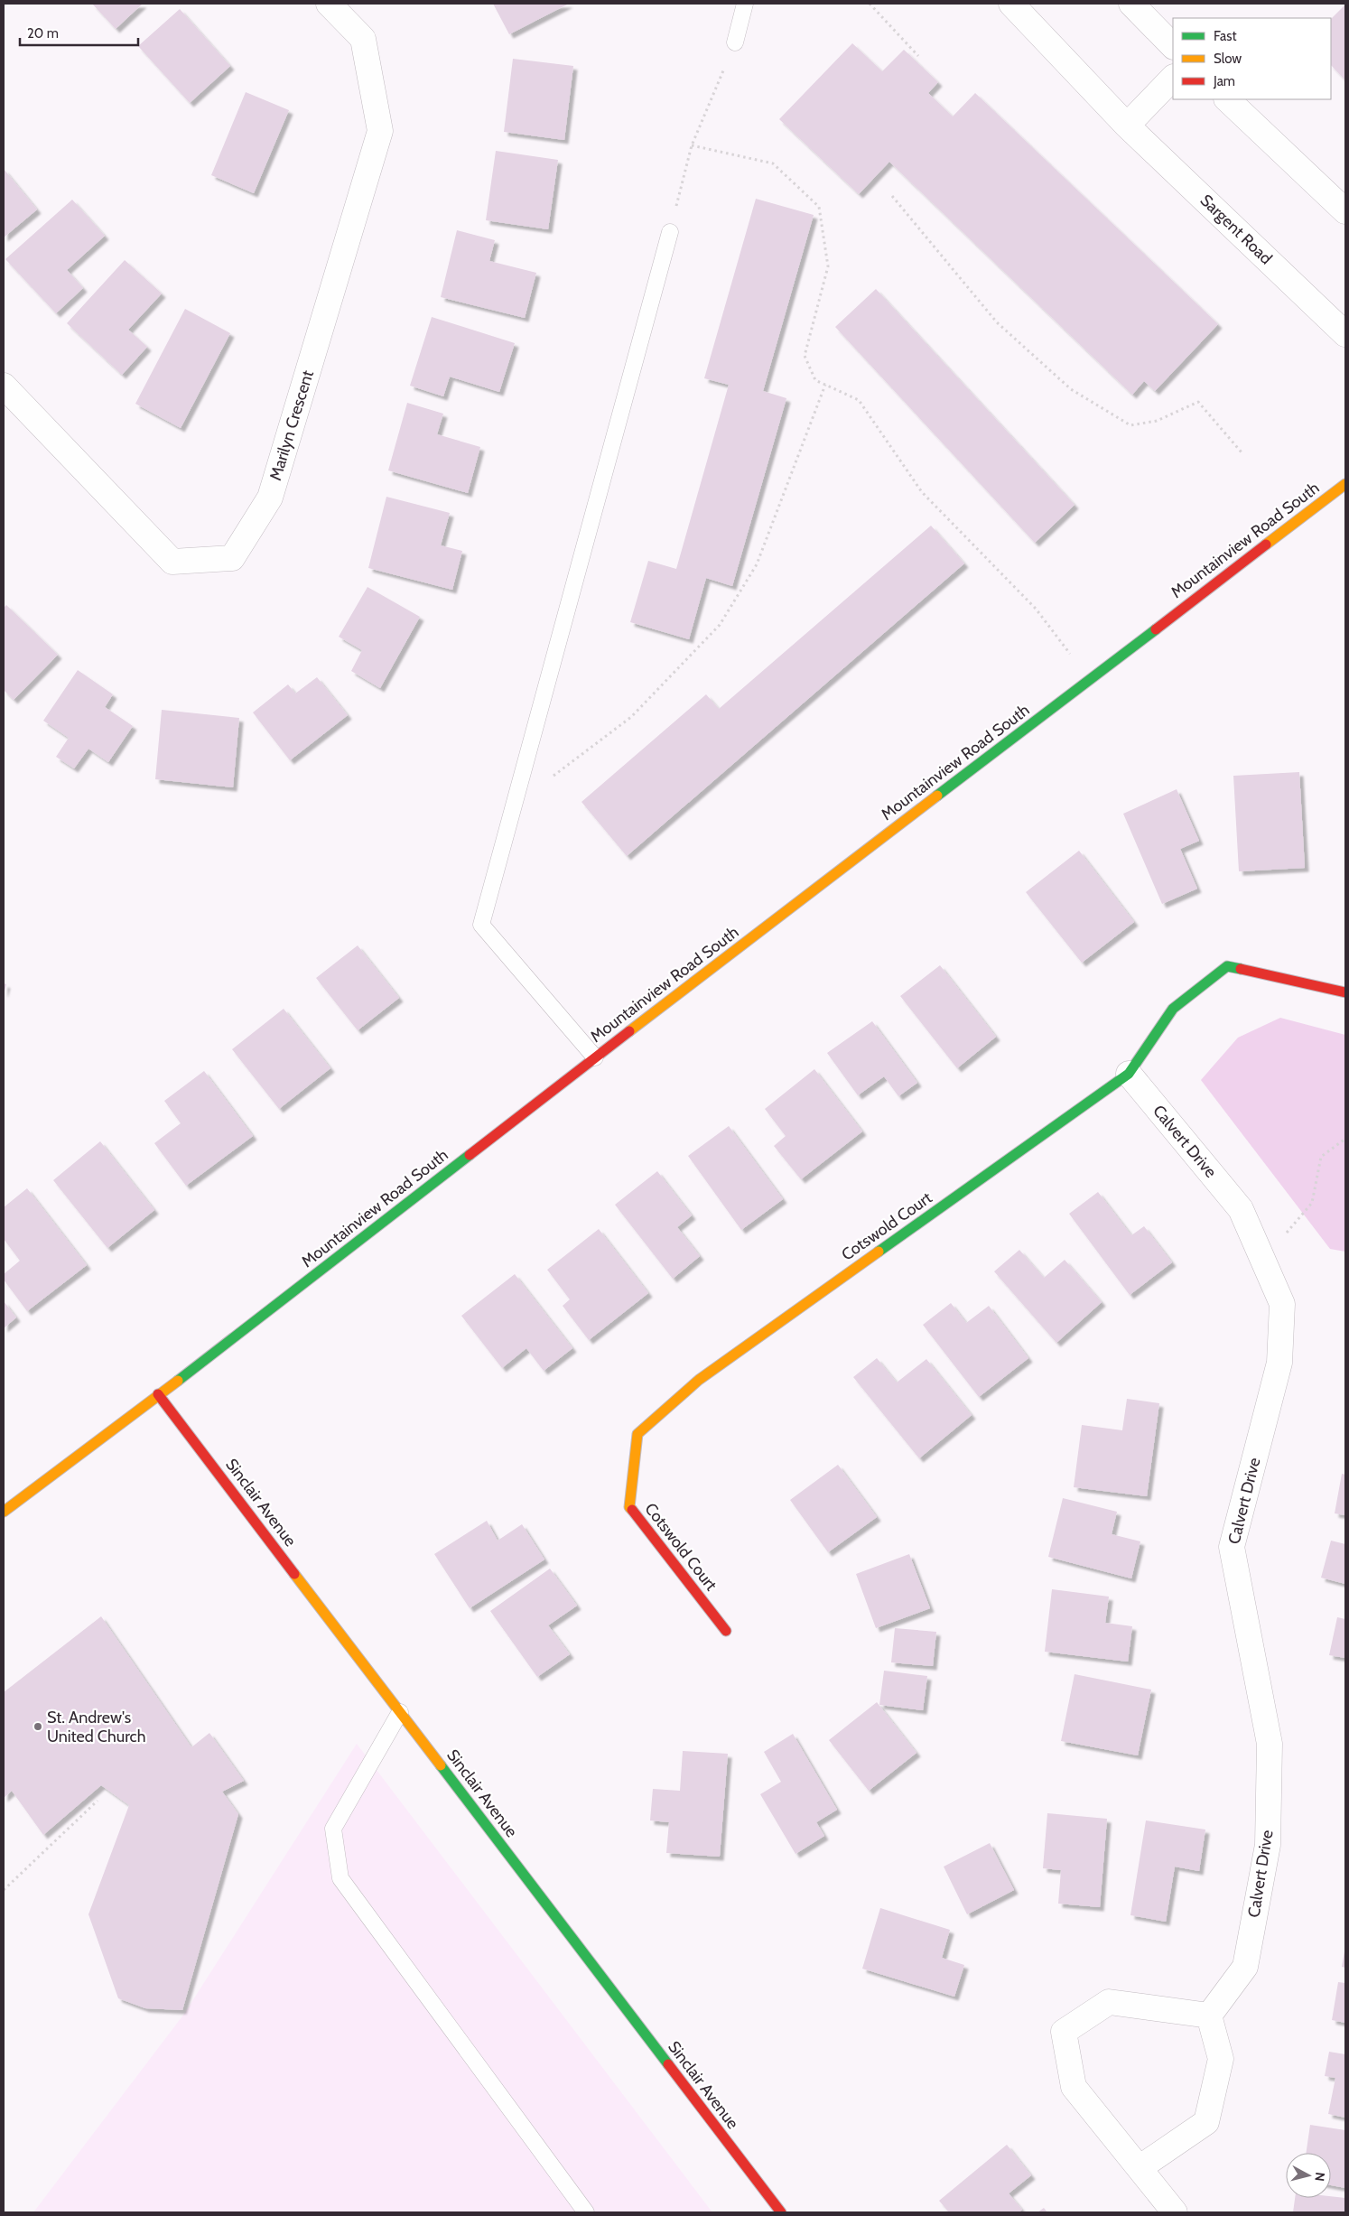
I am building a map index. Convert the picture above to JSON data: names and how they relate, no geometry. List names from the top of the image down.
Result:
{
  "streets": {
    "street": [
      "Sargent Road",
      "Marilyn Crescent",
      "Mountainview Road South",
      "Calvert Drive",
      "Cotswold Court",
      "Sinclair Avenue"
    ]
  },
  "crossings": [
    ["Mountainview Road South", "Sinclair Avenue"],
    ["Calvert Drive", "Cotswold Court"]
  ],
  "places": ["St. Andrew's United Church"],
  "legend": ["Fast", "Slow", "Jam"],
  "scale_bar": "20 m",
  "north": "right"
}
